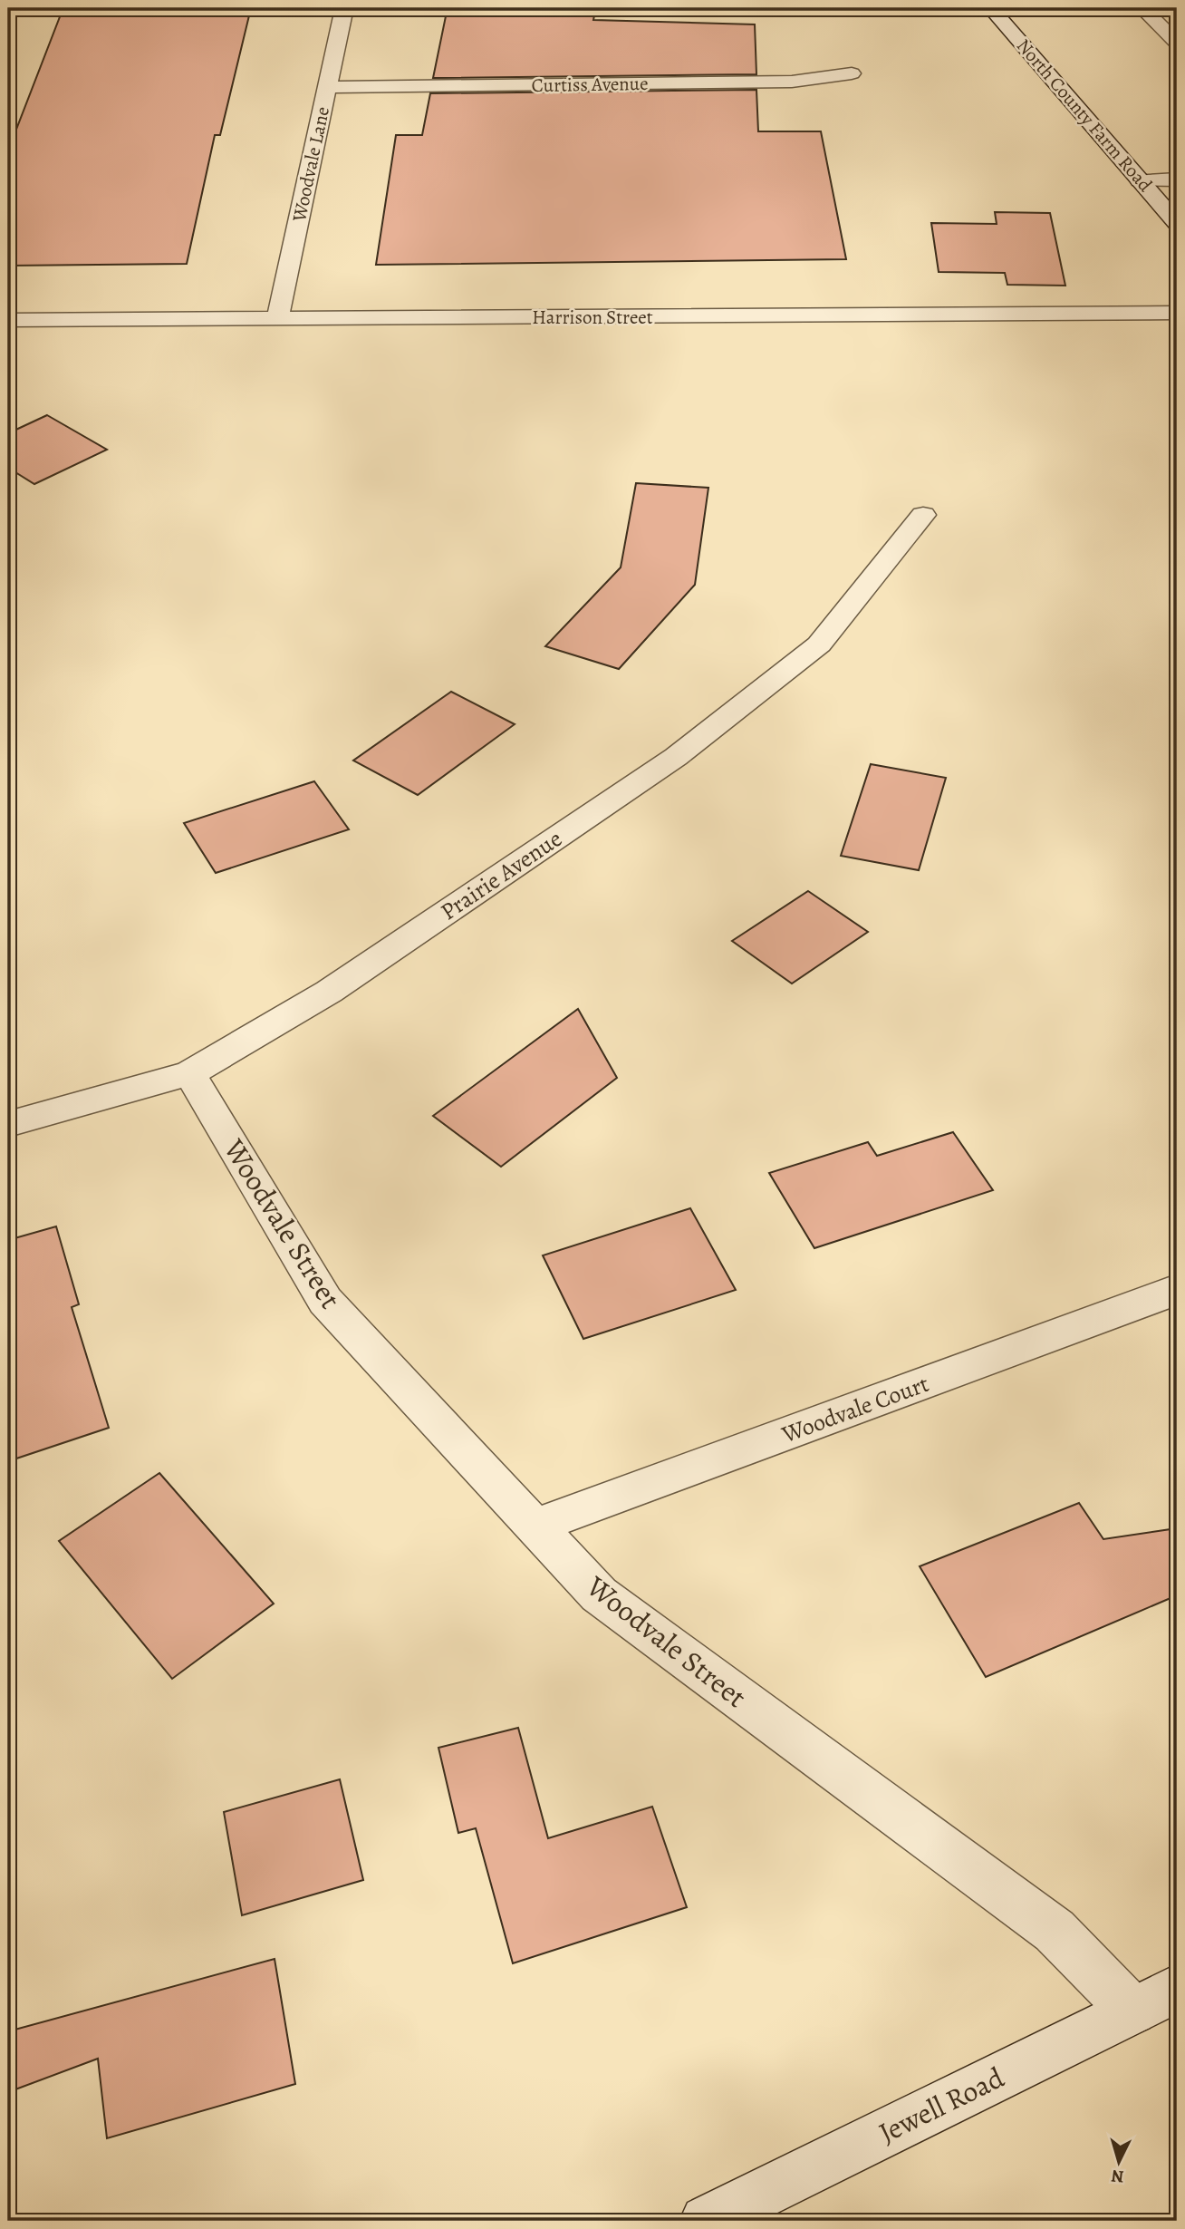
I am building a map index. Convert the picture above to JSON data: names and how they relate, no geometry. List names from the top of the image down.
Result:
{
  "streets": {
    "street": [
      "Curtiss Avenue",
      "North County Farm Road",
      "Woodvale Lane",
      "Harrison Street",
      "Prairie Avenue",
      "Woodvale Street",
      "Woodvale Court",
      "Jewell Road"
    ]
  },
  "crossings": [
    ["Curtiss Avenue", "Woodvale Lane"],
    ["Woodvale Lane", "Harrison Street"],
    ["Prairie Avenue", "Woodvale Street"],
    ["Woodvale Street", "Woodvale Court"],
    ["Woodvale Street", "Jewell Road"]
  ],
  "north": "bottom"
}
